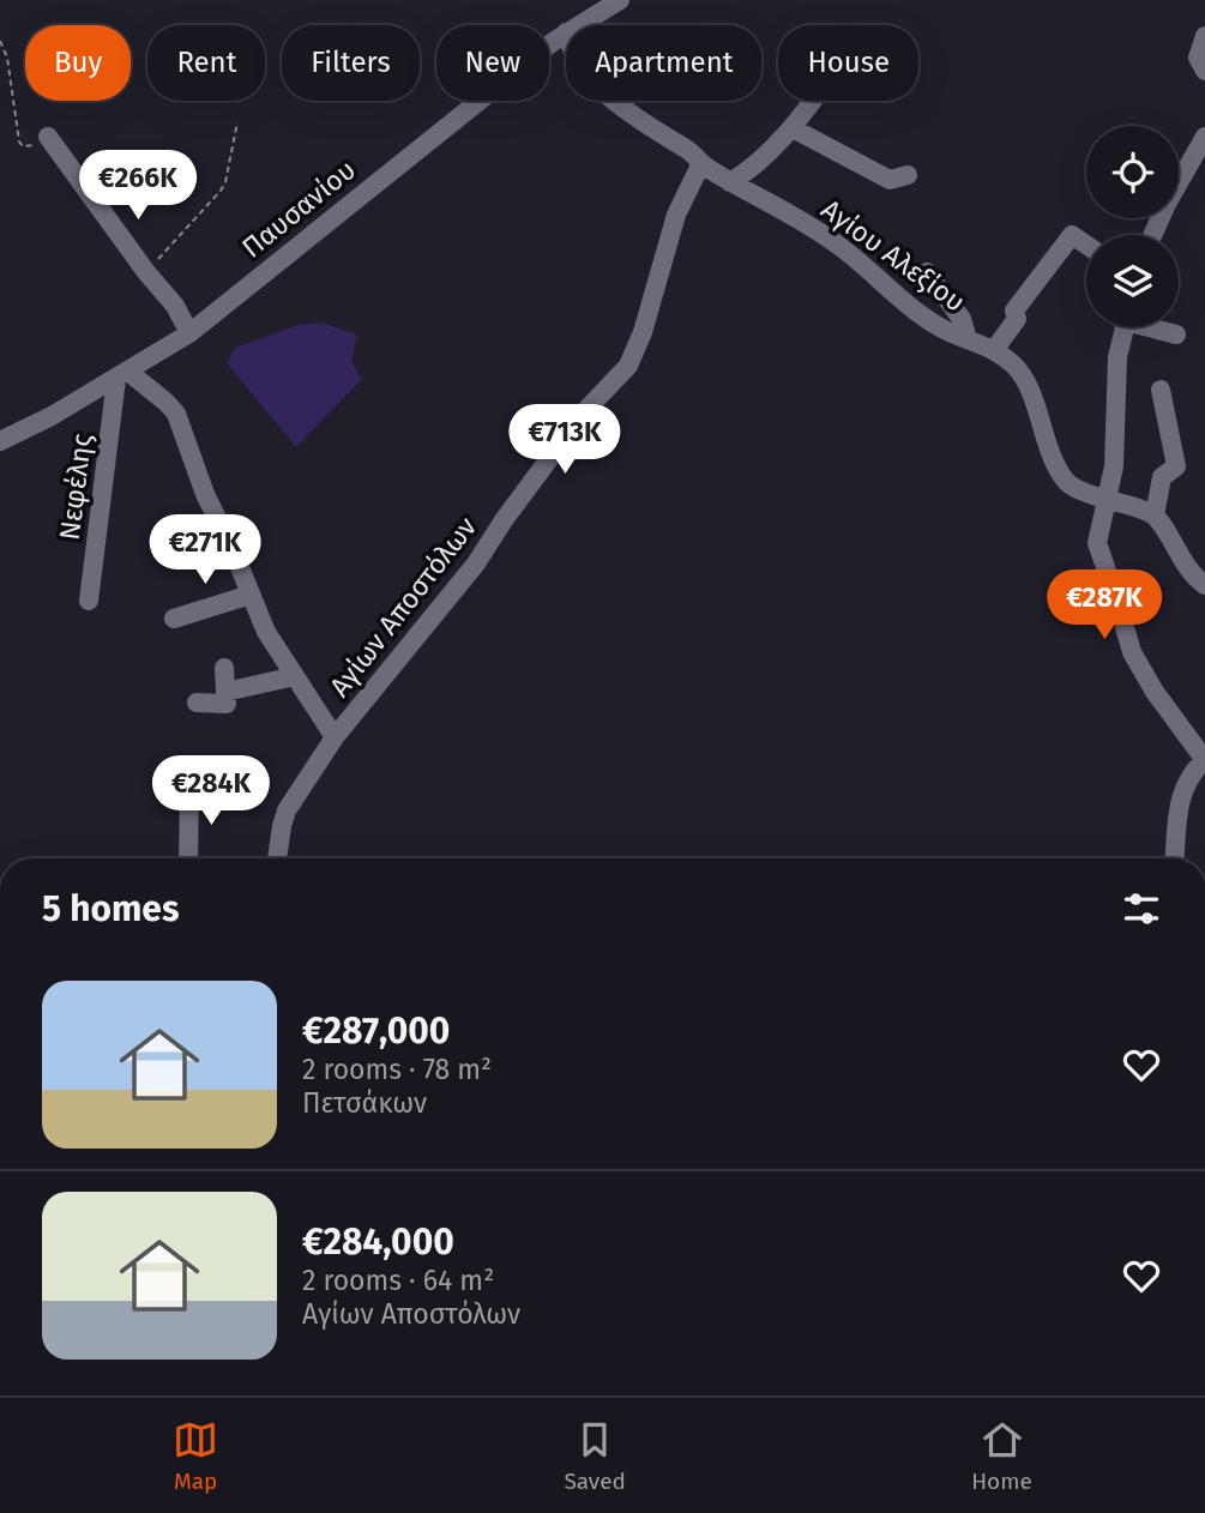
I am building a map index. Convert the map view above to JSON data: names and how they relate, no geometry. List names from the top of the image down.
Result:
{
  "streets": {
    "street": [
      "Παυσανίου",
      "Αγίου Αλεξίου",
      "Νεφέλης",
      "Αγίων Αποστόλων"
    ]
  },
  "crossings": [
    ["Παυσανίου", "Νεφέλης"],
    ["Αγίου Αλεξίου", "Αγίων Αποστόλων"]
  ],
  "page": {
    "chip": [
      "Buy",
      "Rent",
      "Filters",
      "New",
      "Apartment",
      "House"
    ],
    "price": [
      "€266K",
      "€713K",
      "€271K",
      "€287K",
      "€284K"
    ],
    "heading": "5 homes",
    "list": [
      {
        "name": "€287,000",
        "note": "2 rooms · 78 m² · Πετσάκων"
      },
      {
        "name": "€284,000",
        "note": "2 rooms · 64 m² · Αγίων Αποστόλων"
      }
    ],
    "tabs": ["Map", "Saved", "Home"]
  }
}
